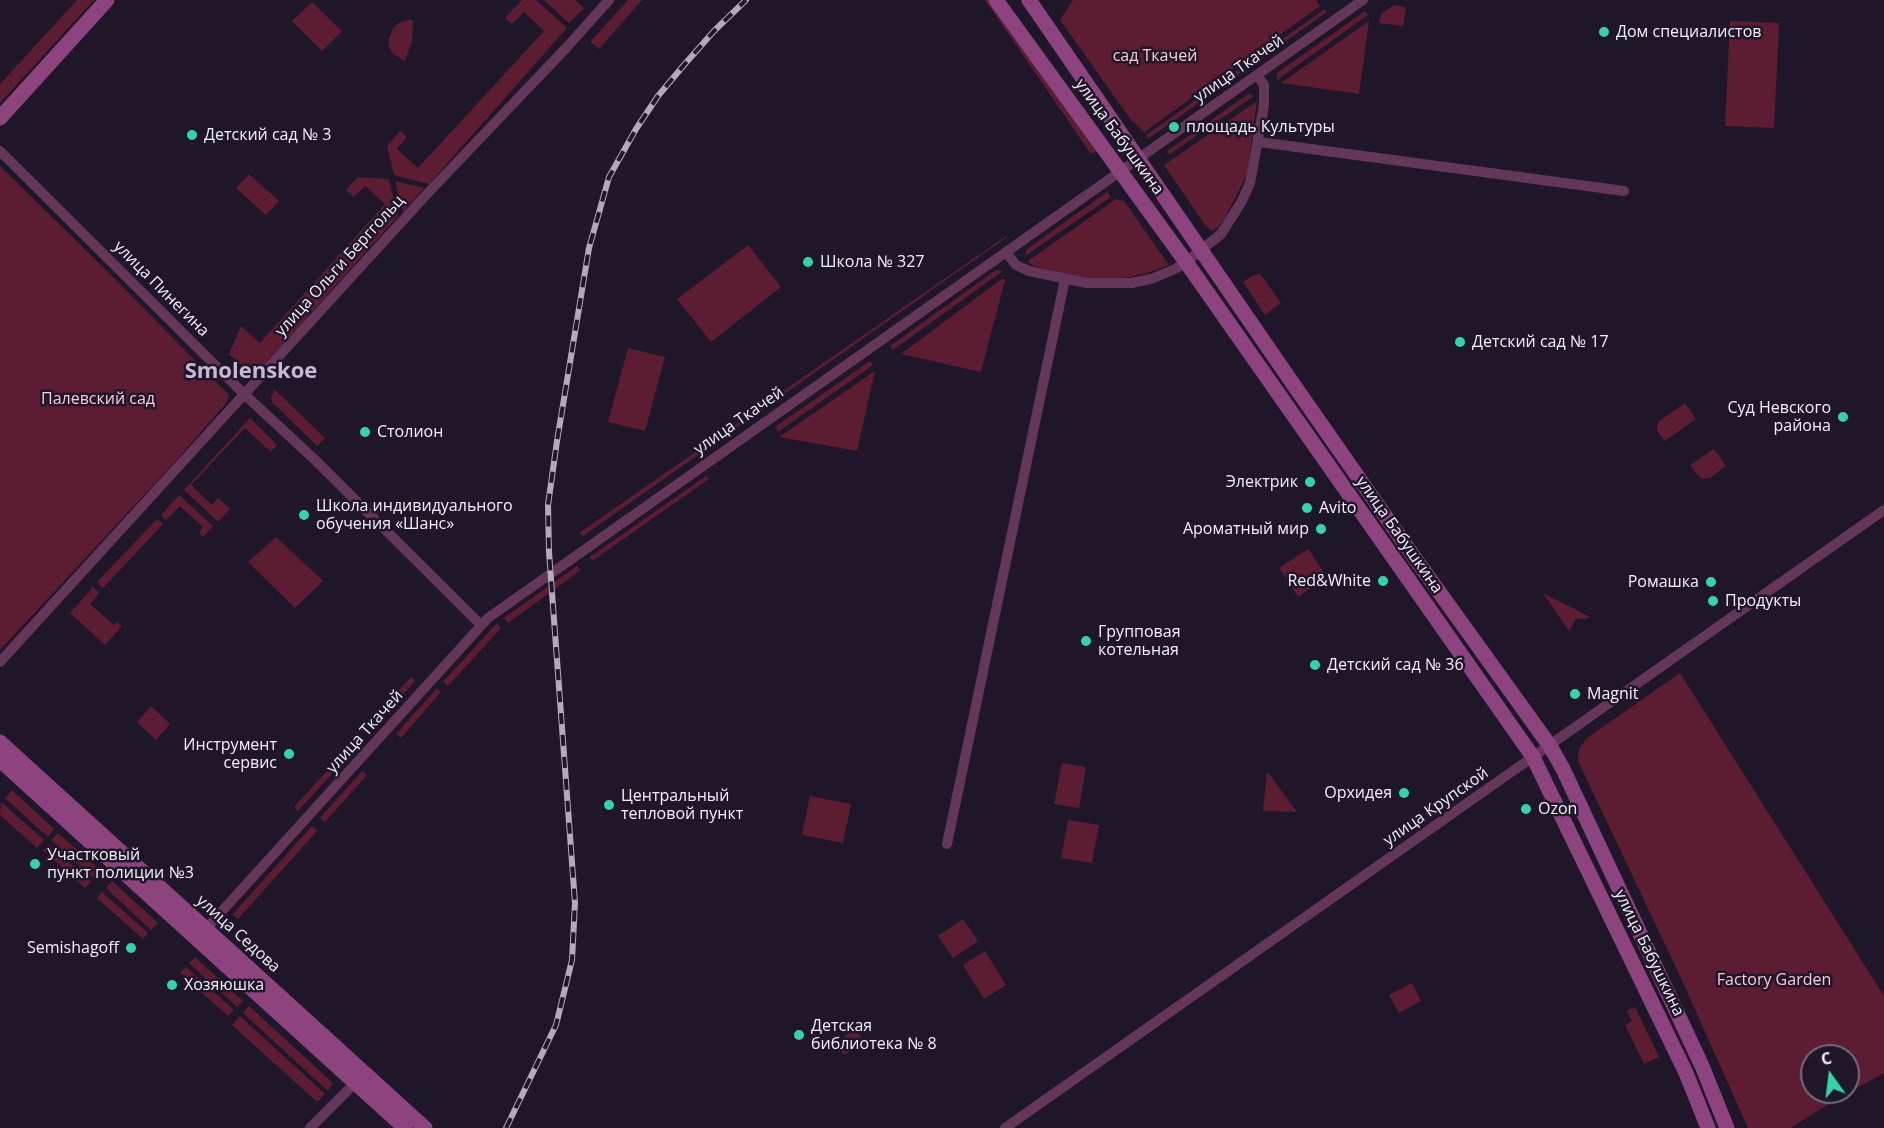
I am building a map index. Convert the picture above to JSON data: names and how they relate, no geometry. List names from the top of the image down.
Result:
{
  "streets": {
    "street": [
      "улица Ткачей",
      "улица Бабушкина",
      "улица Ольги Берггольц",
      "улица Пинегина",
      "улица Крупской",
      "улица Седова"
    ]
  },
  "crossings": [
    ["улица Ткачей", "улица Бабушкина"],
    ["улица Ткачей", "улица Пинегина"],
    ["улица Ткачей", "улица Седова"],
    ["улица Бабушкина", "улица Крупской"],
    ["улица Ольги Берггольц", "улица Пинегина"]
  ],
  "districts": ["Smolenskoe"],
  "parks": ["сад Ткачей", "Палевский сад", "Factory Garden"],
  "places": [
    "Дом специалистов",
    "площадь Культуры",
    "Детский сад № 3",
    "Школа № 327",
    "Детский сад № 17",
    "Суд Невского района",
    "Столион",
    "Электрик",
    "Avito",
    "Школа индивидуального обучения «Шанс»",
    "Ароматный мир",
    "Red&White",
    "Ромашка",
    "Продукты",
    "Групповая котельная",
    "Детский сад № 36",
    "Magnit",
    "Инструмент сервис",
    "Орхидея",
    "Центральный тепловой пункт",
    "Ozon",
    "Участковый пункт полиции №3",
    "Semishagoff",
    "Хозяюшка",
    "Детская библиотека № 8"
  ],
  "north": "top"
}
